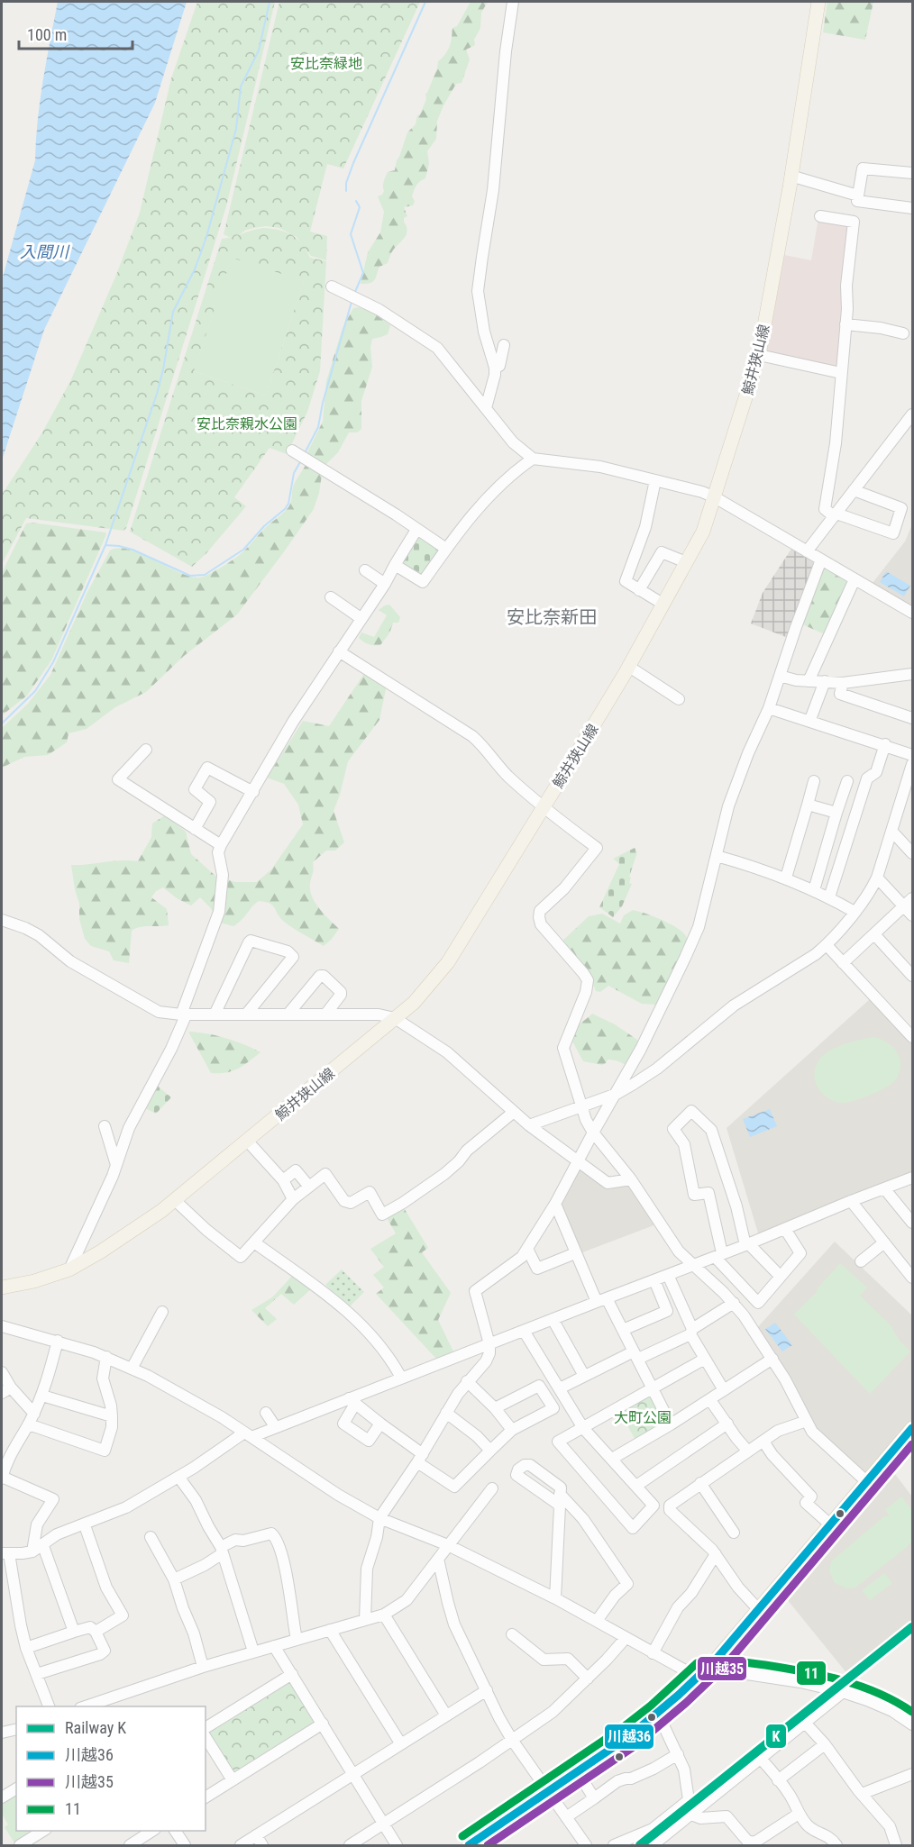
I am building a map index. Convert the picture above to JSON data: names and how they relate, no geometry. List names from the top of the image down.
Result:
{
  "streets": {
    "main road": ["鯨井狭山線"]
  },
  "districts": ["安比奈新田"],
  "water": ["入間川"],
  "parks": ["安比奈緑地", "安比奈親水公園", "大町公園"],
  "lines": [
    "transit line 川越36",
    "transit line 川越35",
    "rail line K",
    "transit line 11"
  ],
  "legend": [
    "Railway K",
    "川越36",
    "川越35",
    "11"
  ],
  "scale_bar": "100 m"
}
